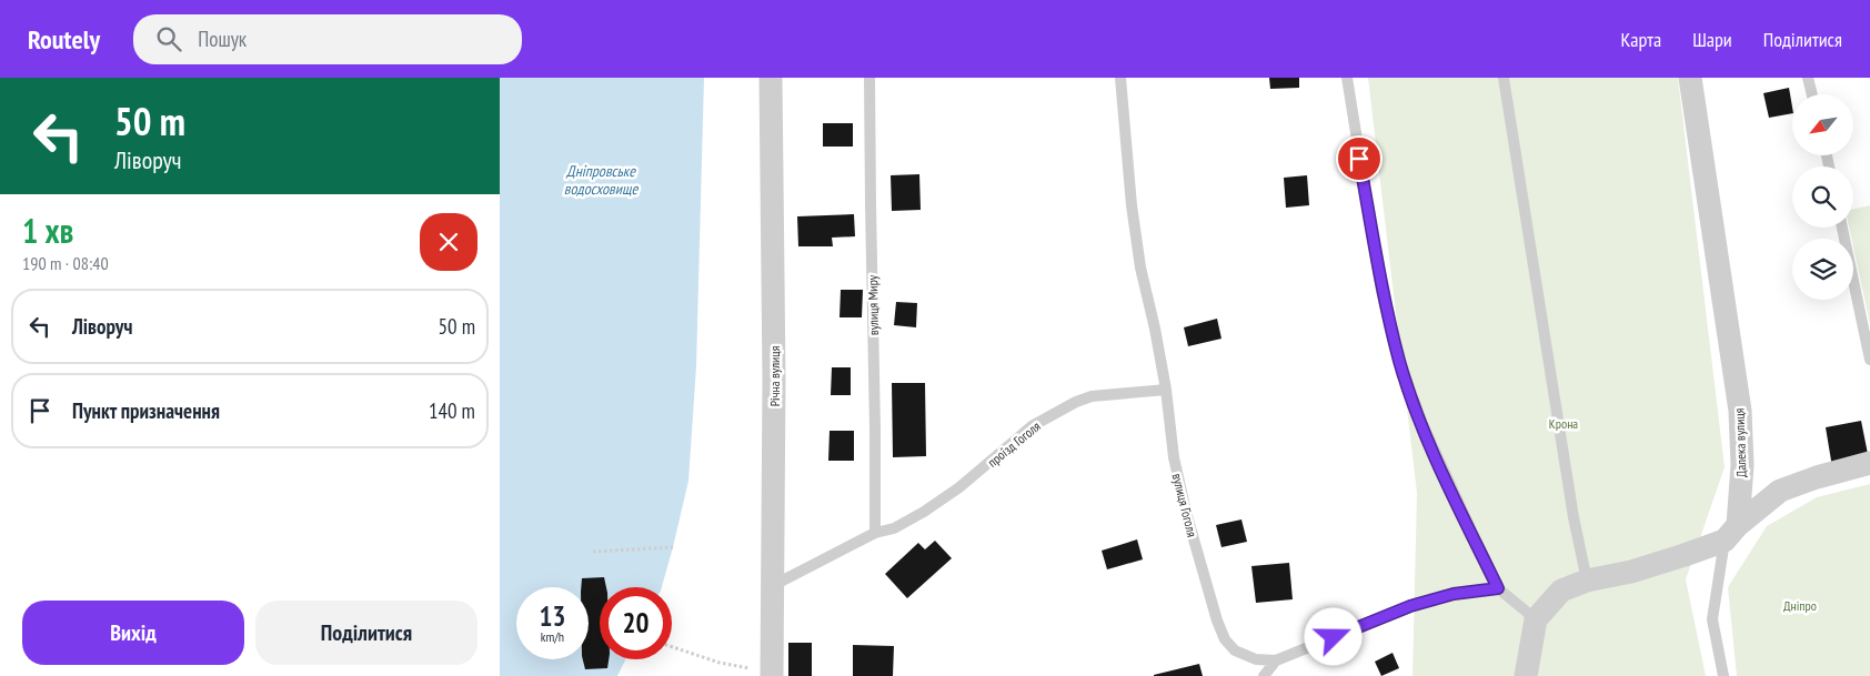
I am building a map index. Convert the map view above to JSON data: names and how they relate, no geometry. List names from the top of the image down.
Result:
{
  "streets": {
    "street": ["Річна вулиця", "Далека вулиця"],
    "lane": ["вулиця Миру", "проїзд Гоголя", "вулиця Гоголя"]
  },
  "crossings": [
    ["вулиця Миру", "проїзд Гоголя"],
    ["Річна вулиця", "проїзд Гоголя"],
    ["проїзд Гоголя", "вулиця Гоголя"]
  ],
  "water": ["Дніпровське водосховище"],
  "parks": ["Крона", "Дніпро"],
  "north": "bottom left",
  "page": {
    "header": "Routely",
    "search": "Пошук",
    "nav": ["Карта", "Шари", "Поділитися"],
    "turn": ["50 m", "Ліворуч"],
    "heading": ["1 хв", "190 m · 08:40"],
    "list": [
      {
        "name": "Ліворуч",
        "value": "50 m"
      },
      {
        "name": "Пункт призначення",
        "value": "140 m"
      }
    ],
    "speed": "13 km/h",
    "limit": "20",
    "buttons": ["Вихід", "Поділитися"]
  }
}
